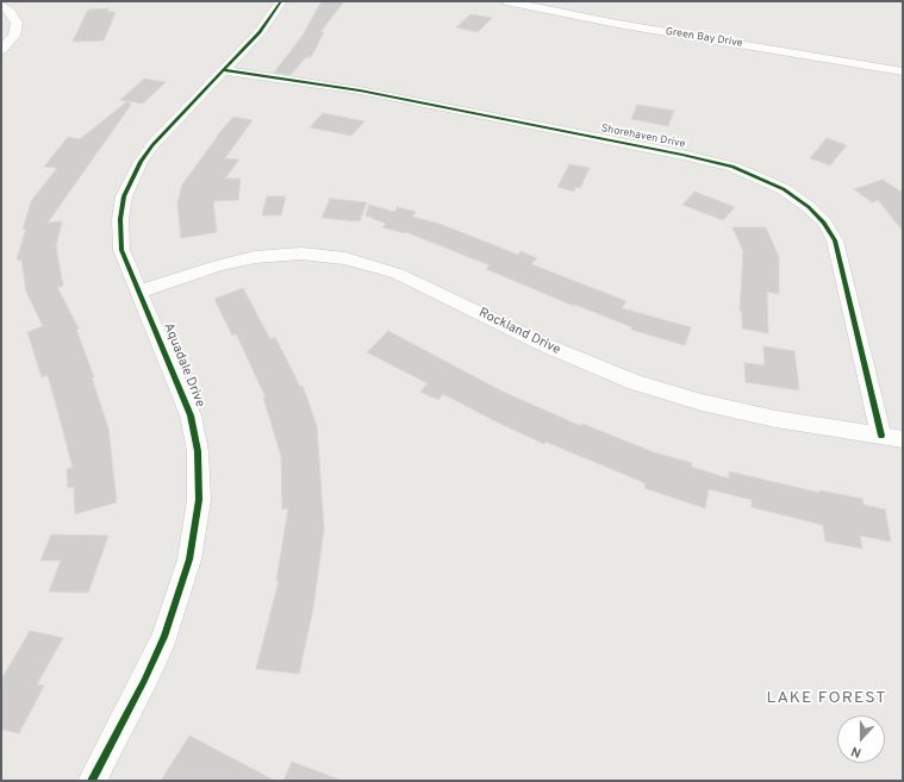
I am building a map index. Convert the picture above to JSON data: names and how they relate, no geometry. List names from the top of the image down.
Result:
{
  "streets": {
    "street": [
      "Green Bay Drive",
      "Shorehaven Drive",
      "Rockland Drive",
      "Aquadale Drive"
    ]
  },
  "crossings": [
    ["Shorehaven Drive", "Rockland Drive"],
    ["Shorehaven Drive", "Aquadale Drive"],
    ["Rockland Drive", "Aquadale Drive"]
  ],
  "districts": ["LAKE FOREST"],
  "north": "bottom"
}
